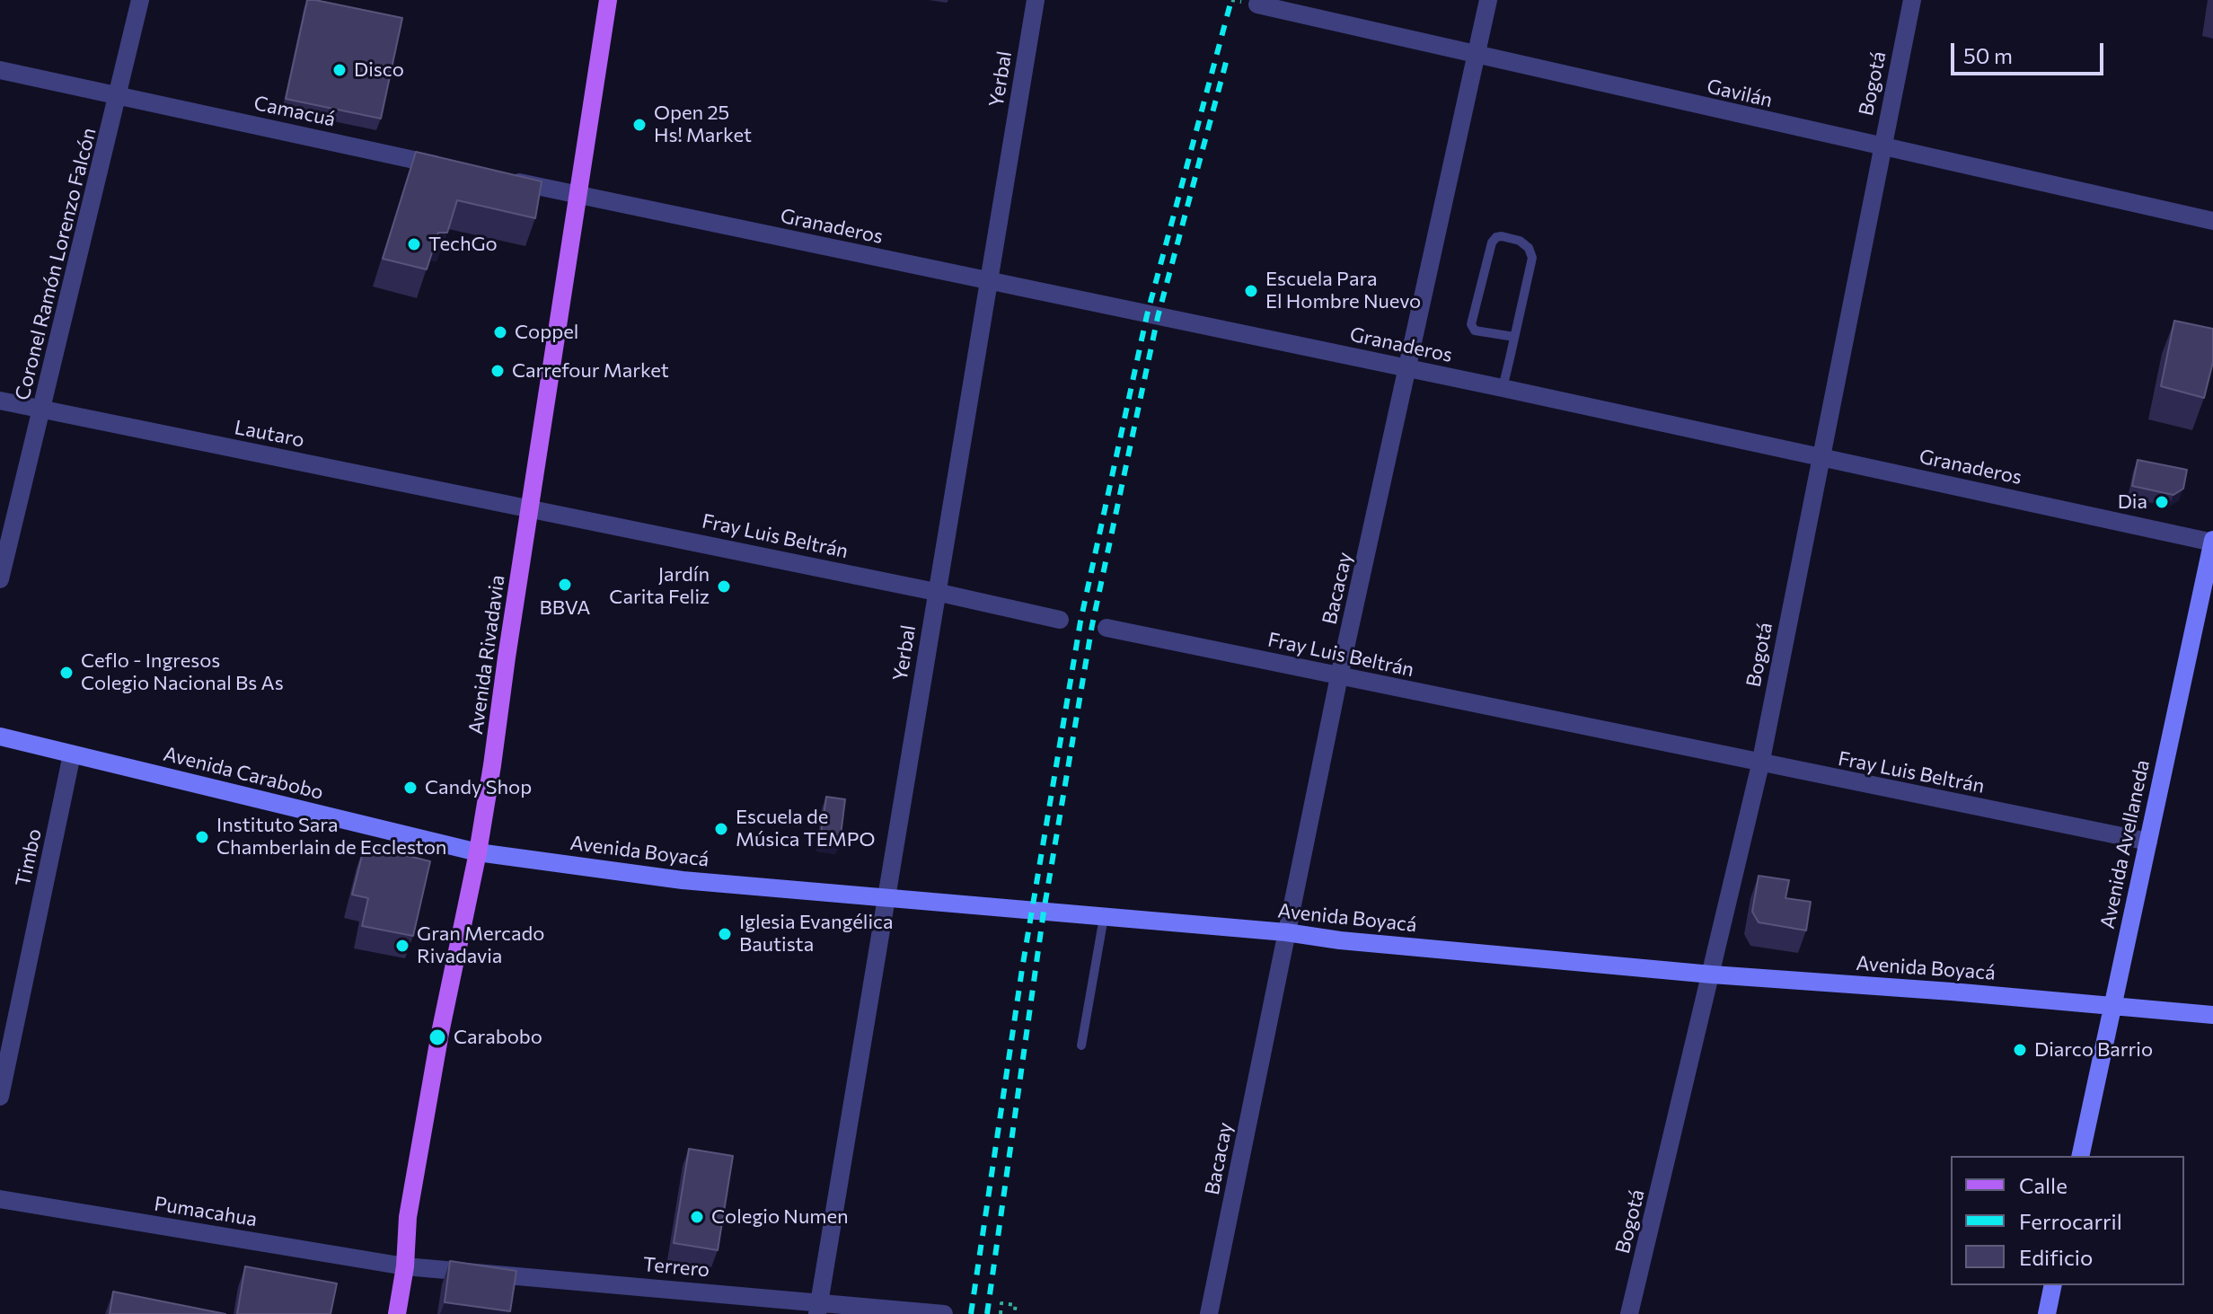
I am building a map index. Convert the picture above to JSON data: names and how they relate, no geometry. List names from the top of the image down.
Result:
{
  "streets": {
    "main road": [
      "Avenida Rivadavia",
      "Avenida Carabobo",
      "Avenida Avellaneda",
      "Avenida Boyacá"
    ],
    "street": [
      "Yerbal",
      "Bogotá",
      "Gavilán",
      "Camacuá",
      "Granaderos",
      "Coronel Ramón Lorenzo Falcón",
      "Lautaro",
      "Fray Luis Beltrán",
      "Bacacay",
      "Timbo",
      "Pumacahua",
      "Terrero"
    ]
  },
  "crossings": [
    ["Yerbal", "Granaderos"],
    ["Yerbal", "Fray Luis Beltrán"],
    ["Yerbal", "Avenida Boyacá"],
    ["Yerbal", "Terrero"],
    ["Bogotá", "Gavilán"],
    ["Bogotá", "Granaderos"],
    ["Bogotá", "Fray Luis Beltrán"],
    ["Bogotá", "Avenida Boyacá"],
    ["Gavilán", "Bacacay"],
    ["Camacuá", "Coronel Ramón Lorenzo Falcón"],
    ["Granaderos", "Bacacay"],
    ["Granaderos", "Avenida Rivadavia"],
    ["Granaderos", "Avenida Avellaneda"],
    ["Coronel Ramón Lorenzo Falcón", "Lautaro"],
    ["Lautaro", "Fray Luis Beltrán"],
    ["Lautaro", "Avenida Rivadavia"],
    ["Fray Luis Beltrán", "Bacacay"],
    ["Fray Luis Beltrán", "Avenida Rivadavia"],
    ["Fray Luis Beltrán", "Avenida Avellaneda"],
    ["Bacacay", "Avenida Boyacá"],
    ["Avenida Rivadavia", "Avenida Carabobo"],
    ["Avenida Rivadavia", "Avenida Boyacá"],
    ["Avenida Rivadavia", "Pumacahua"],
    ["Avenida Rivadavia", "Terrero"],
    ["Avenida Carabobo", "Avenida Boyacá"],
    ["Avenida Carabobo", "Timbo"],
    ["Avenida Avellaneda", "Avenida Boyacá"],
    ["Pumacahua", "Terrero"]
  ],
  "places": [
    "Disco",
    "Open 25 Hs! Market",
    "TechGo",
    "Escuela Para El Hombre Nuevo",
    "Coppel",
    "Carrefour Market",
    "Dia",
    "BBVA",
    "Jardín Carita Feliz",
    "Ceflo - Ingresos Colegio Nacional Bs As",
    "Candy Shop",
    "Escuela de Música TEMPO",
    "Instituto Sara Chamberlain de Eccleston",
    "Iglesia Evangélica Bautista",
    "Gran Mercado Rivadavia",
    "Carabobo",
    "Diarco Barrio",
    "Colegio Numen"
  ],
  "legend": ["Calle", "Ferrocarril", "Edificio"],
  "scale_bar": "50 m"
}
